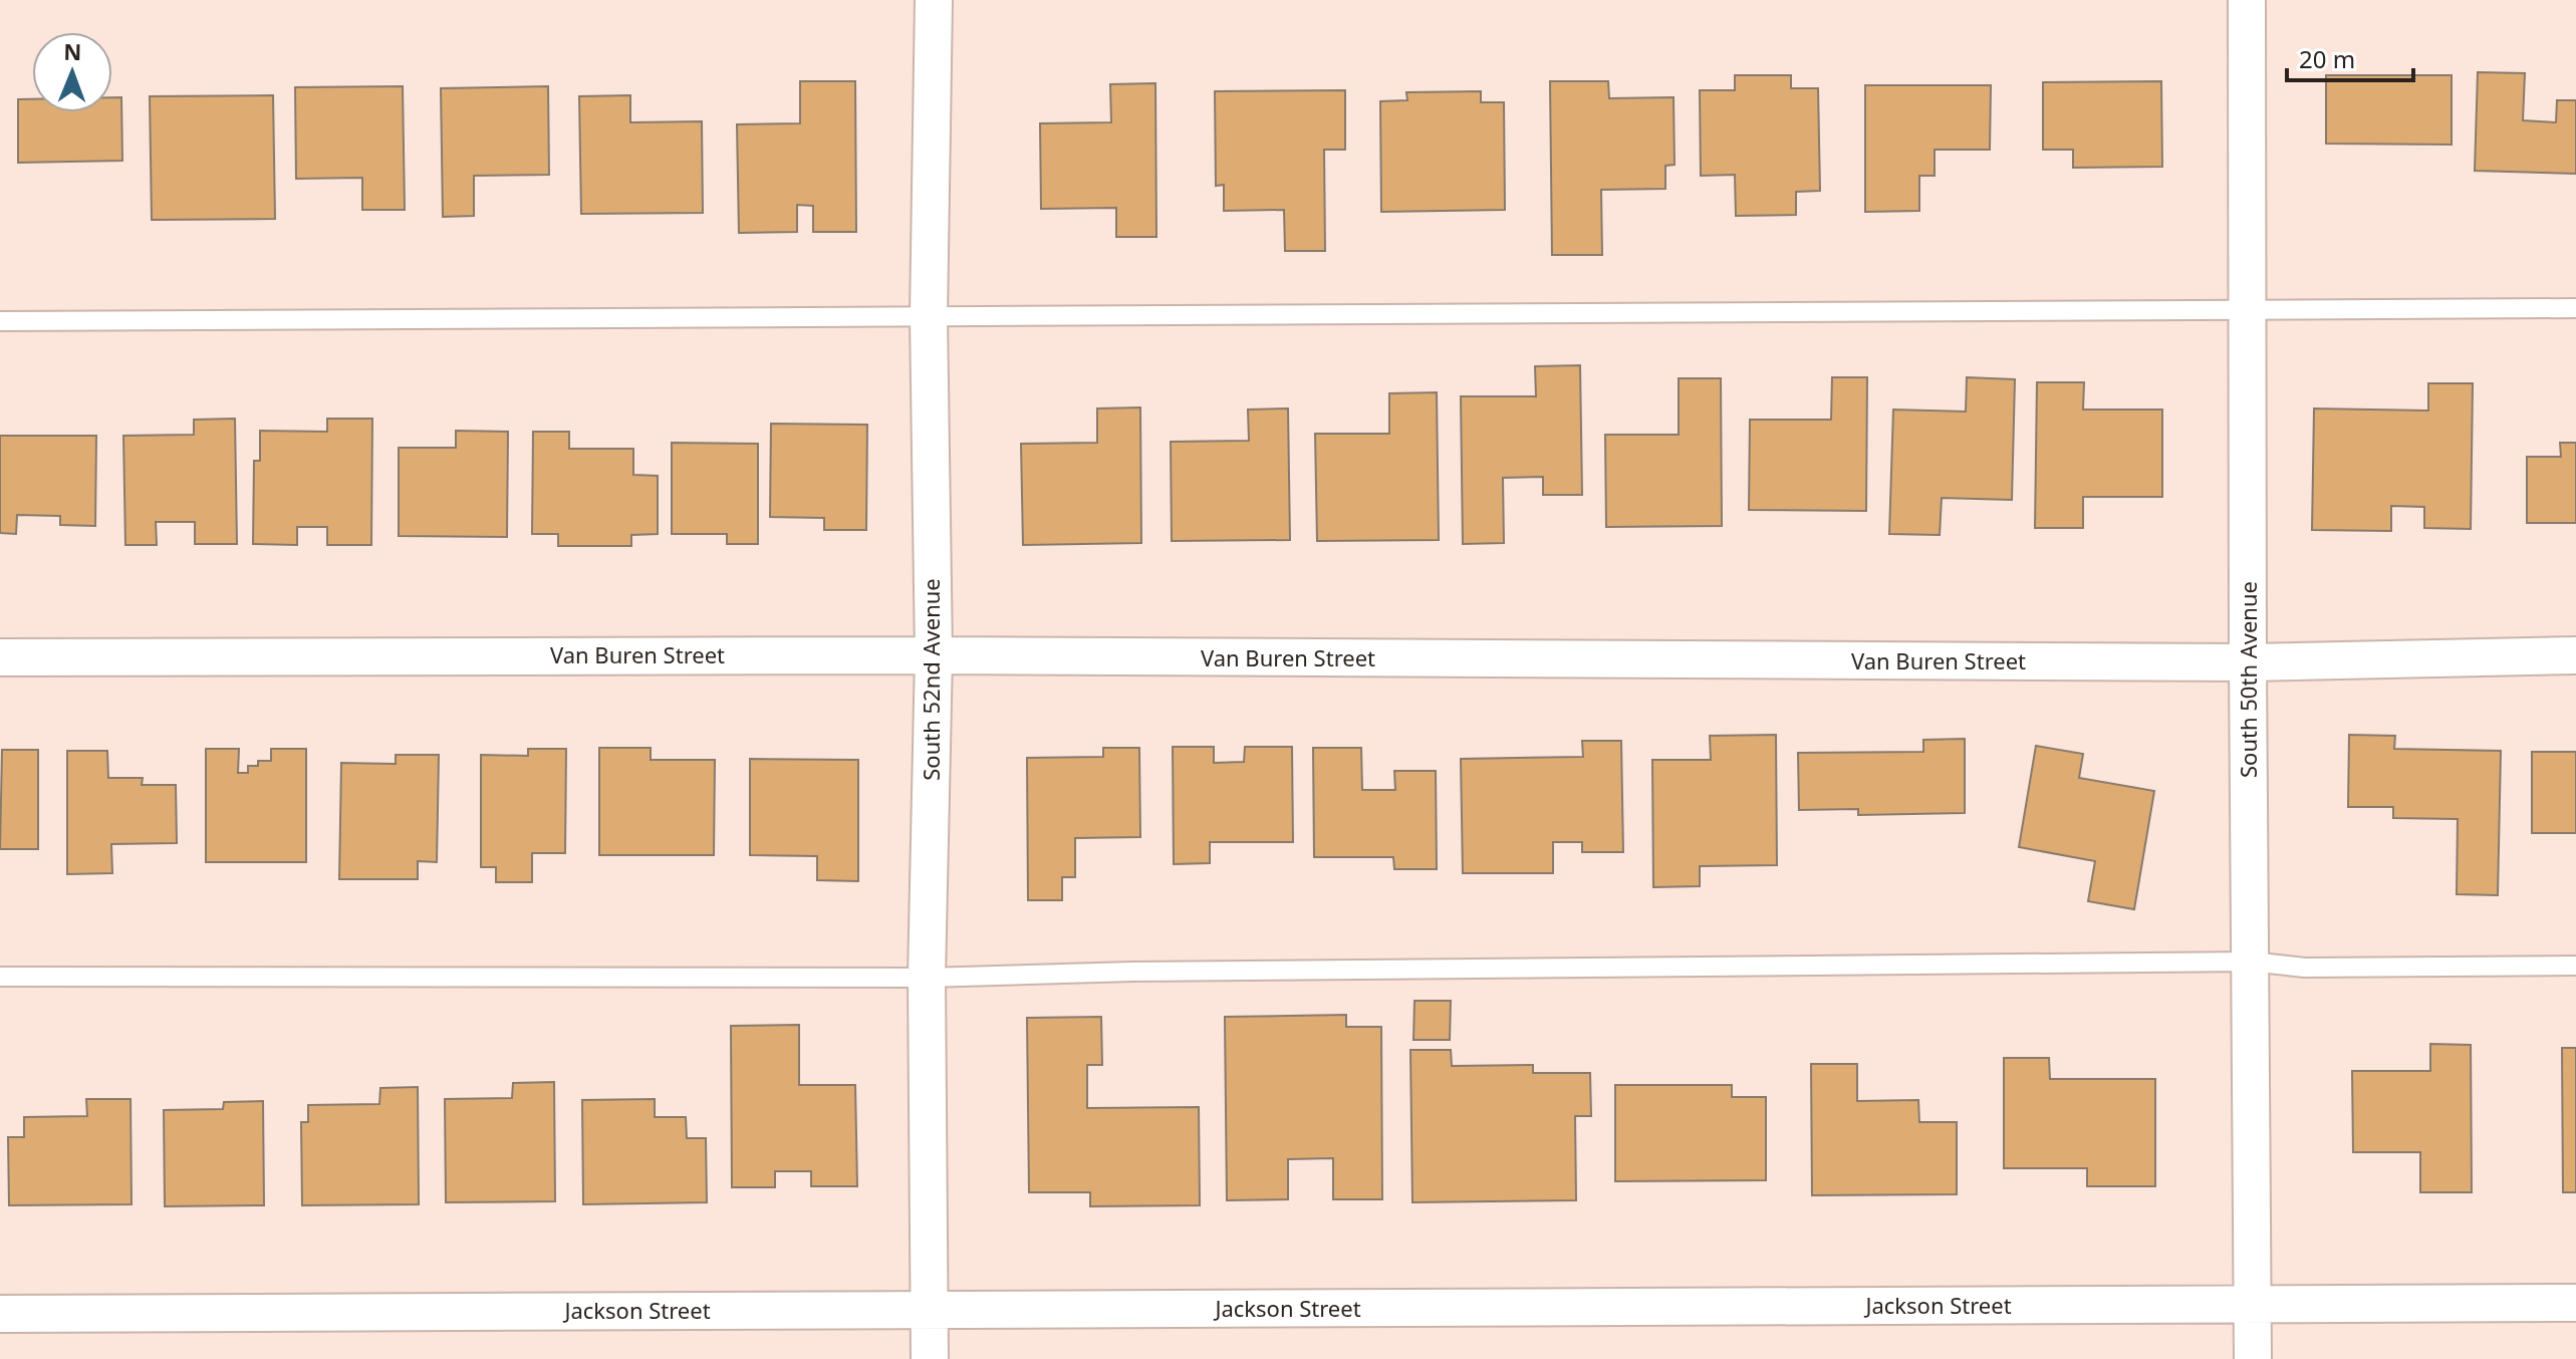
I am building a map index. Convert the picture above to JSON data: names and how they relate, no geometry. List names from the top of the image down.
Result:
{
  "streets": {
    "street": [
      "Van Buren Street",
      "South 52nd Avenue",
      "South 50th Avenue",
      "Jackson Street"
    ]
  },
  "crossings": [
    ["Van Buren Street", "South 52nd Avenue"],
    ["Van Buren Street", "South 50th Avenue"],
    ["South 52nd Avenue", "Jackson Street"],
    ["South 50th Avenue", "Jackson Street"]
  ],
  "scale_bar": "20 m",
  "north": "top"
}
